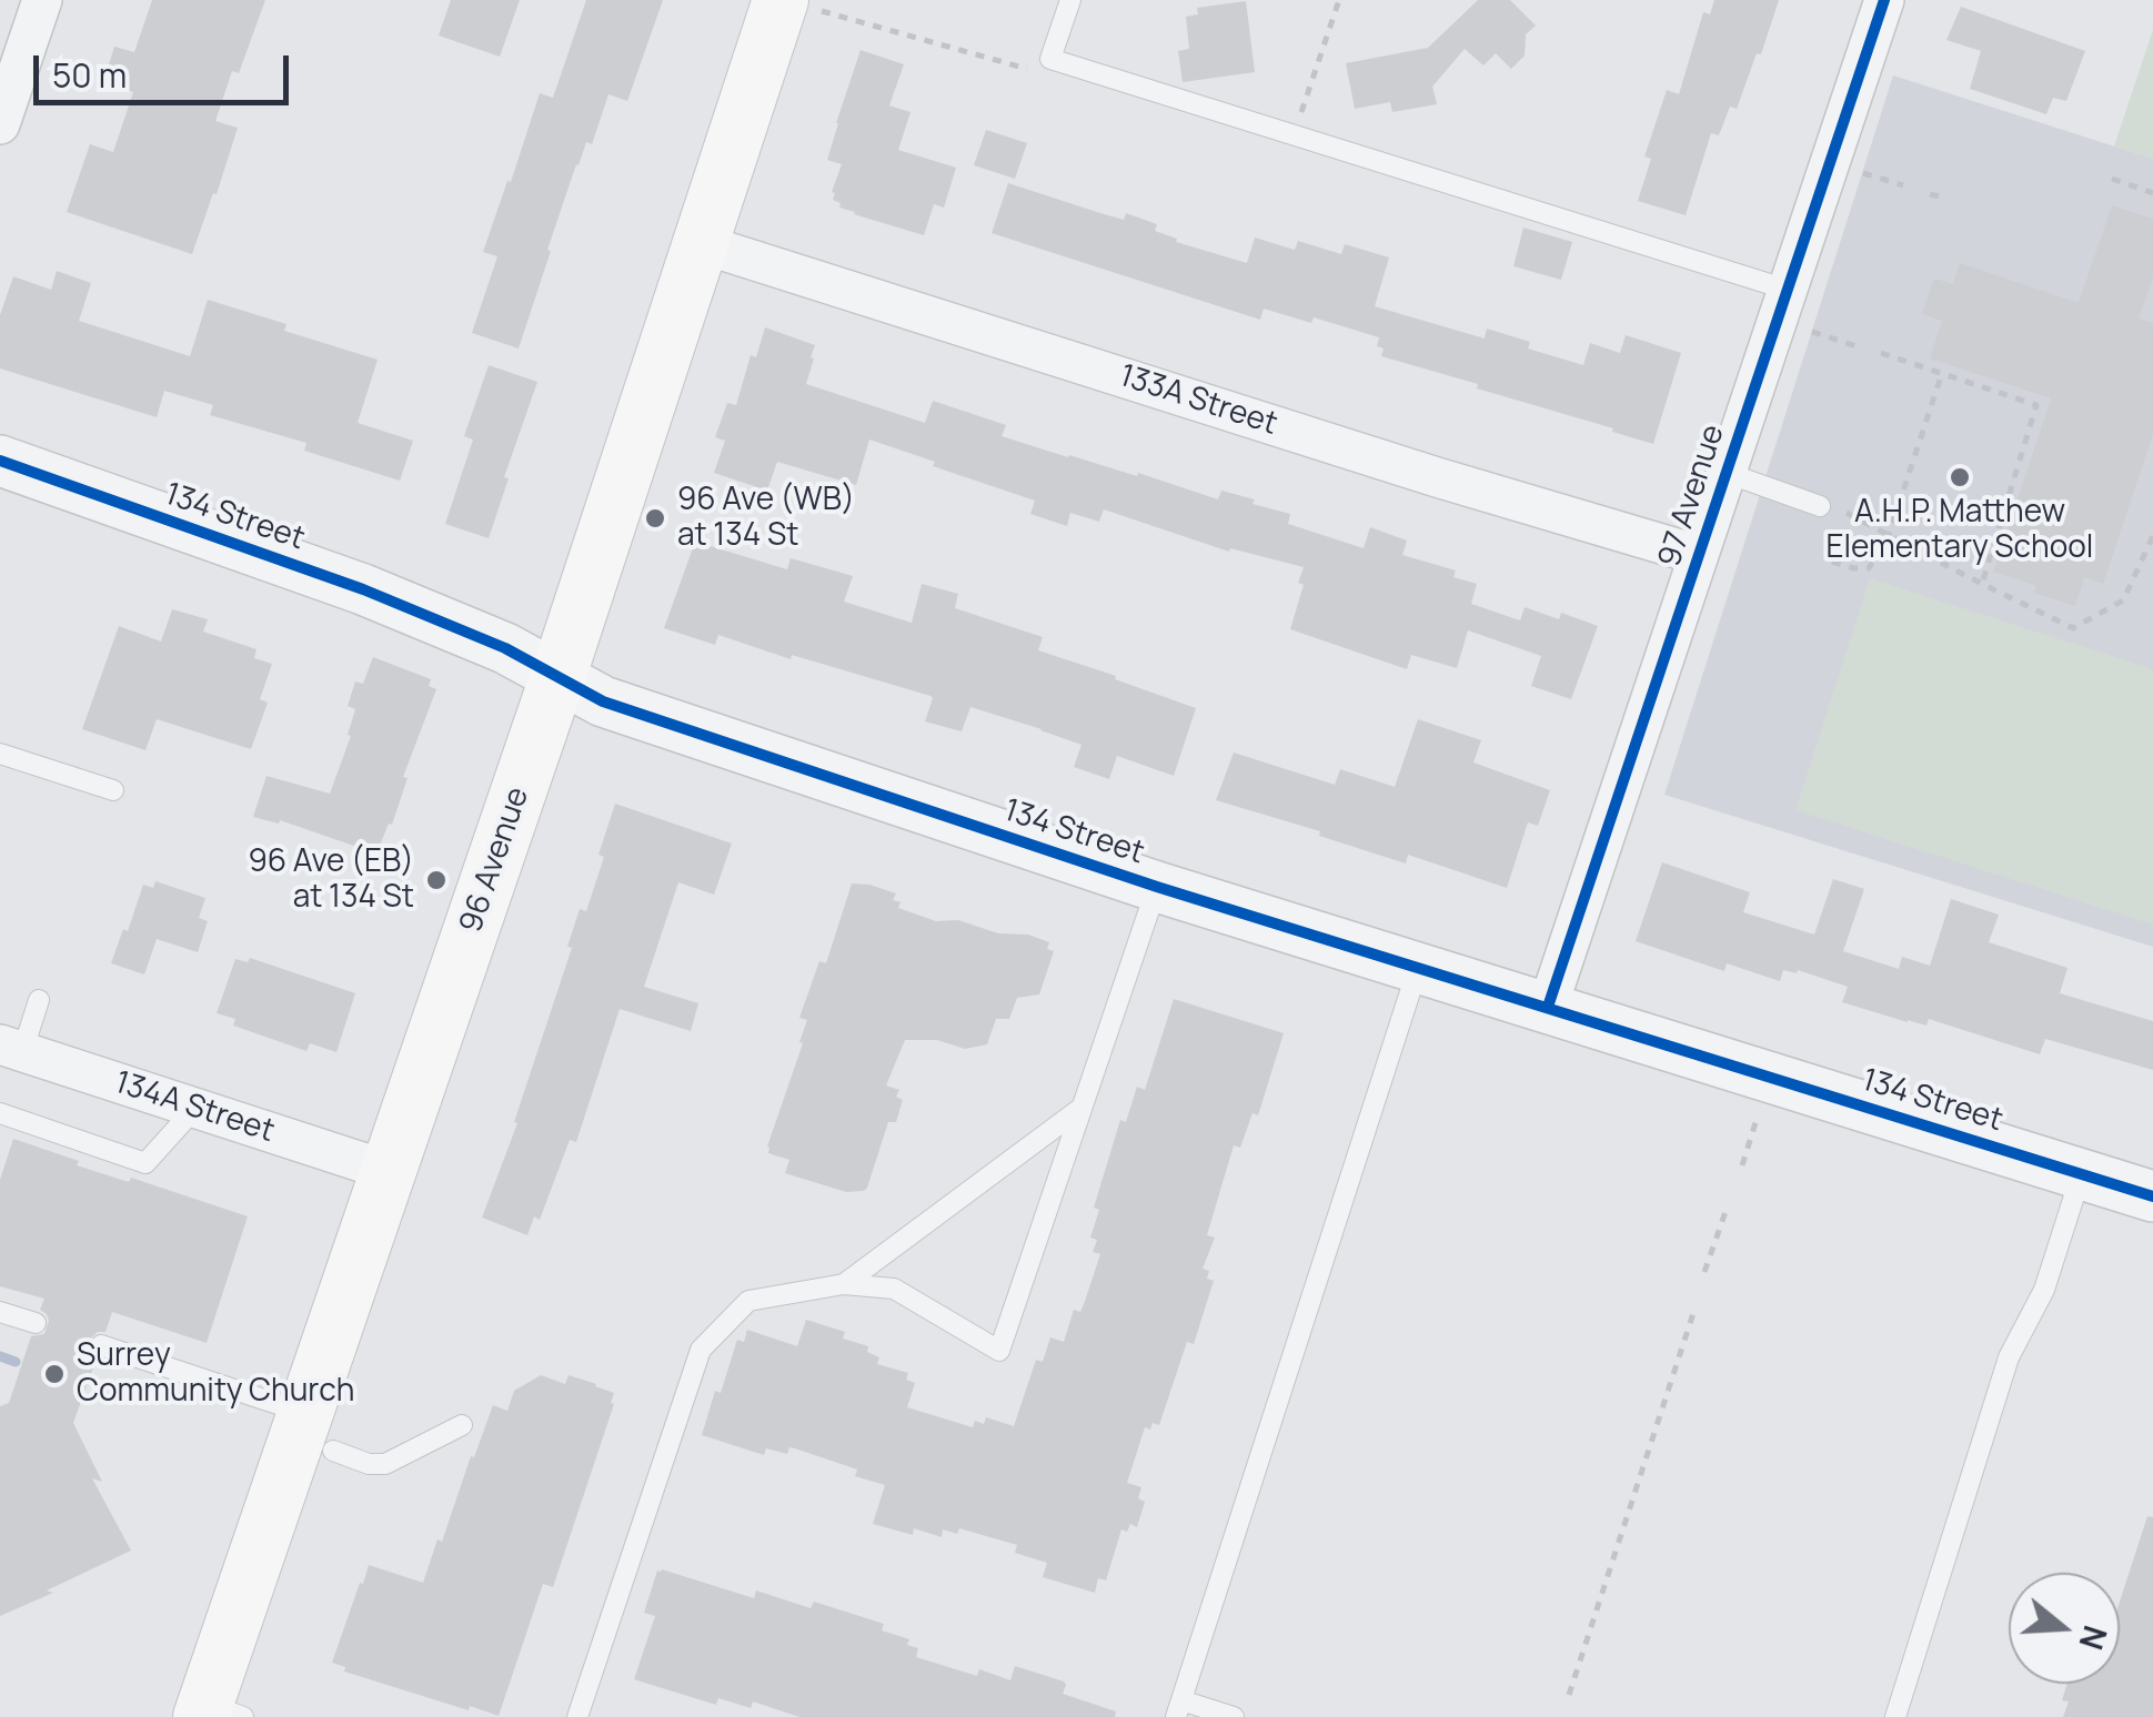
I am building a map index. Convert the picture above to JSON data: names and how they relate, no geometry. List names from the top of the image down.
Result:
{
  "streets": {
    "main road": ["96 Avenue"],
    "street": [
      "133A Street",
      "97 Avenue",
      "134 Street",
      "134A Street"
    ]
  },
  "crossings": [
    ["133A Street", "97 Avenue"],
    ["133A Street", "96 Avenue"],
    ["97 Avenue", "134 Street"],
    ["134 Street", "96 Avenue"],
    ["96 Avenue", "134A Street"]
  ],
  "places": [
    "A.H.P. Matthew Elementary School",
    "96 Ave (WB) at 134 St",
    "96 Ave (EB) at 134 St",
    "Surrey Community Church"
  ],
  "scale_bar": "50 m",
  "north": "right"
}
